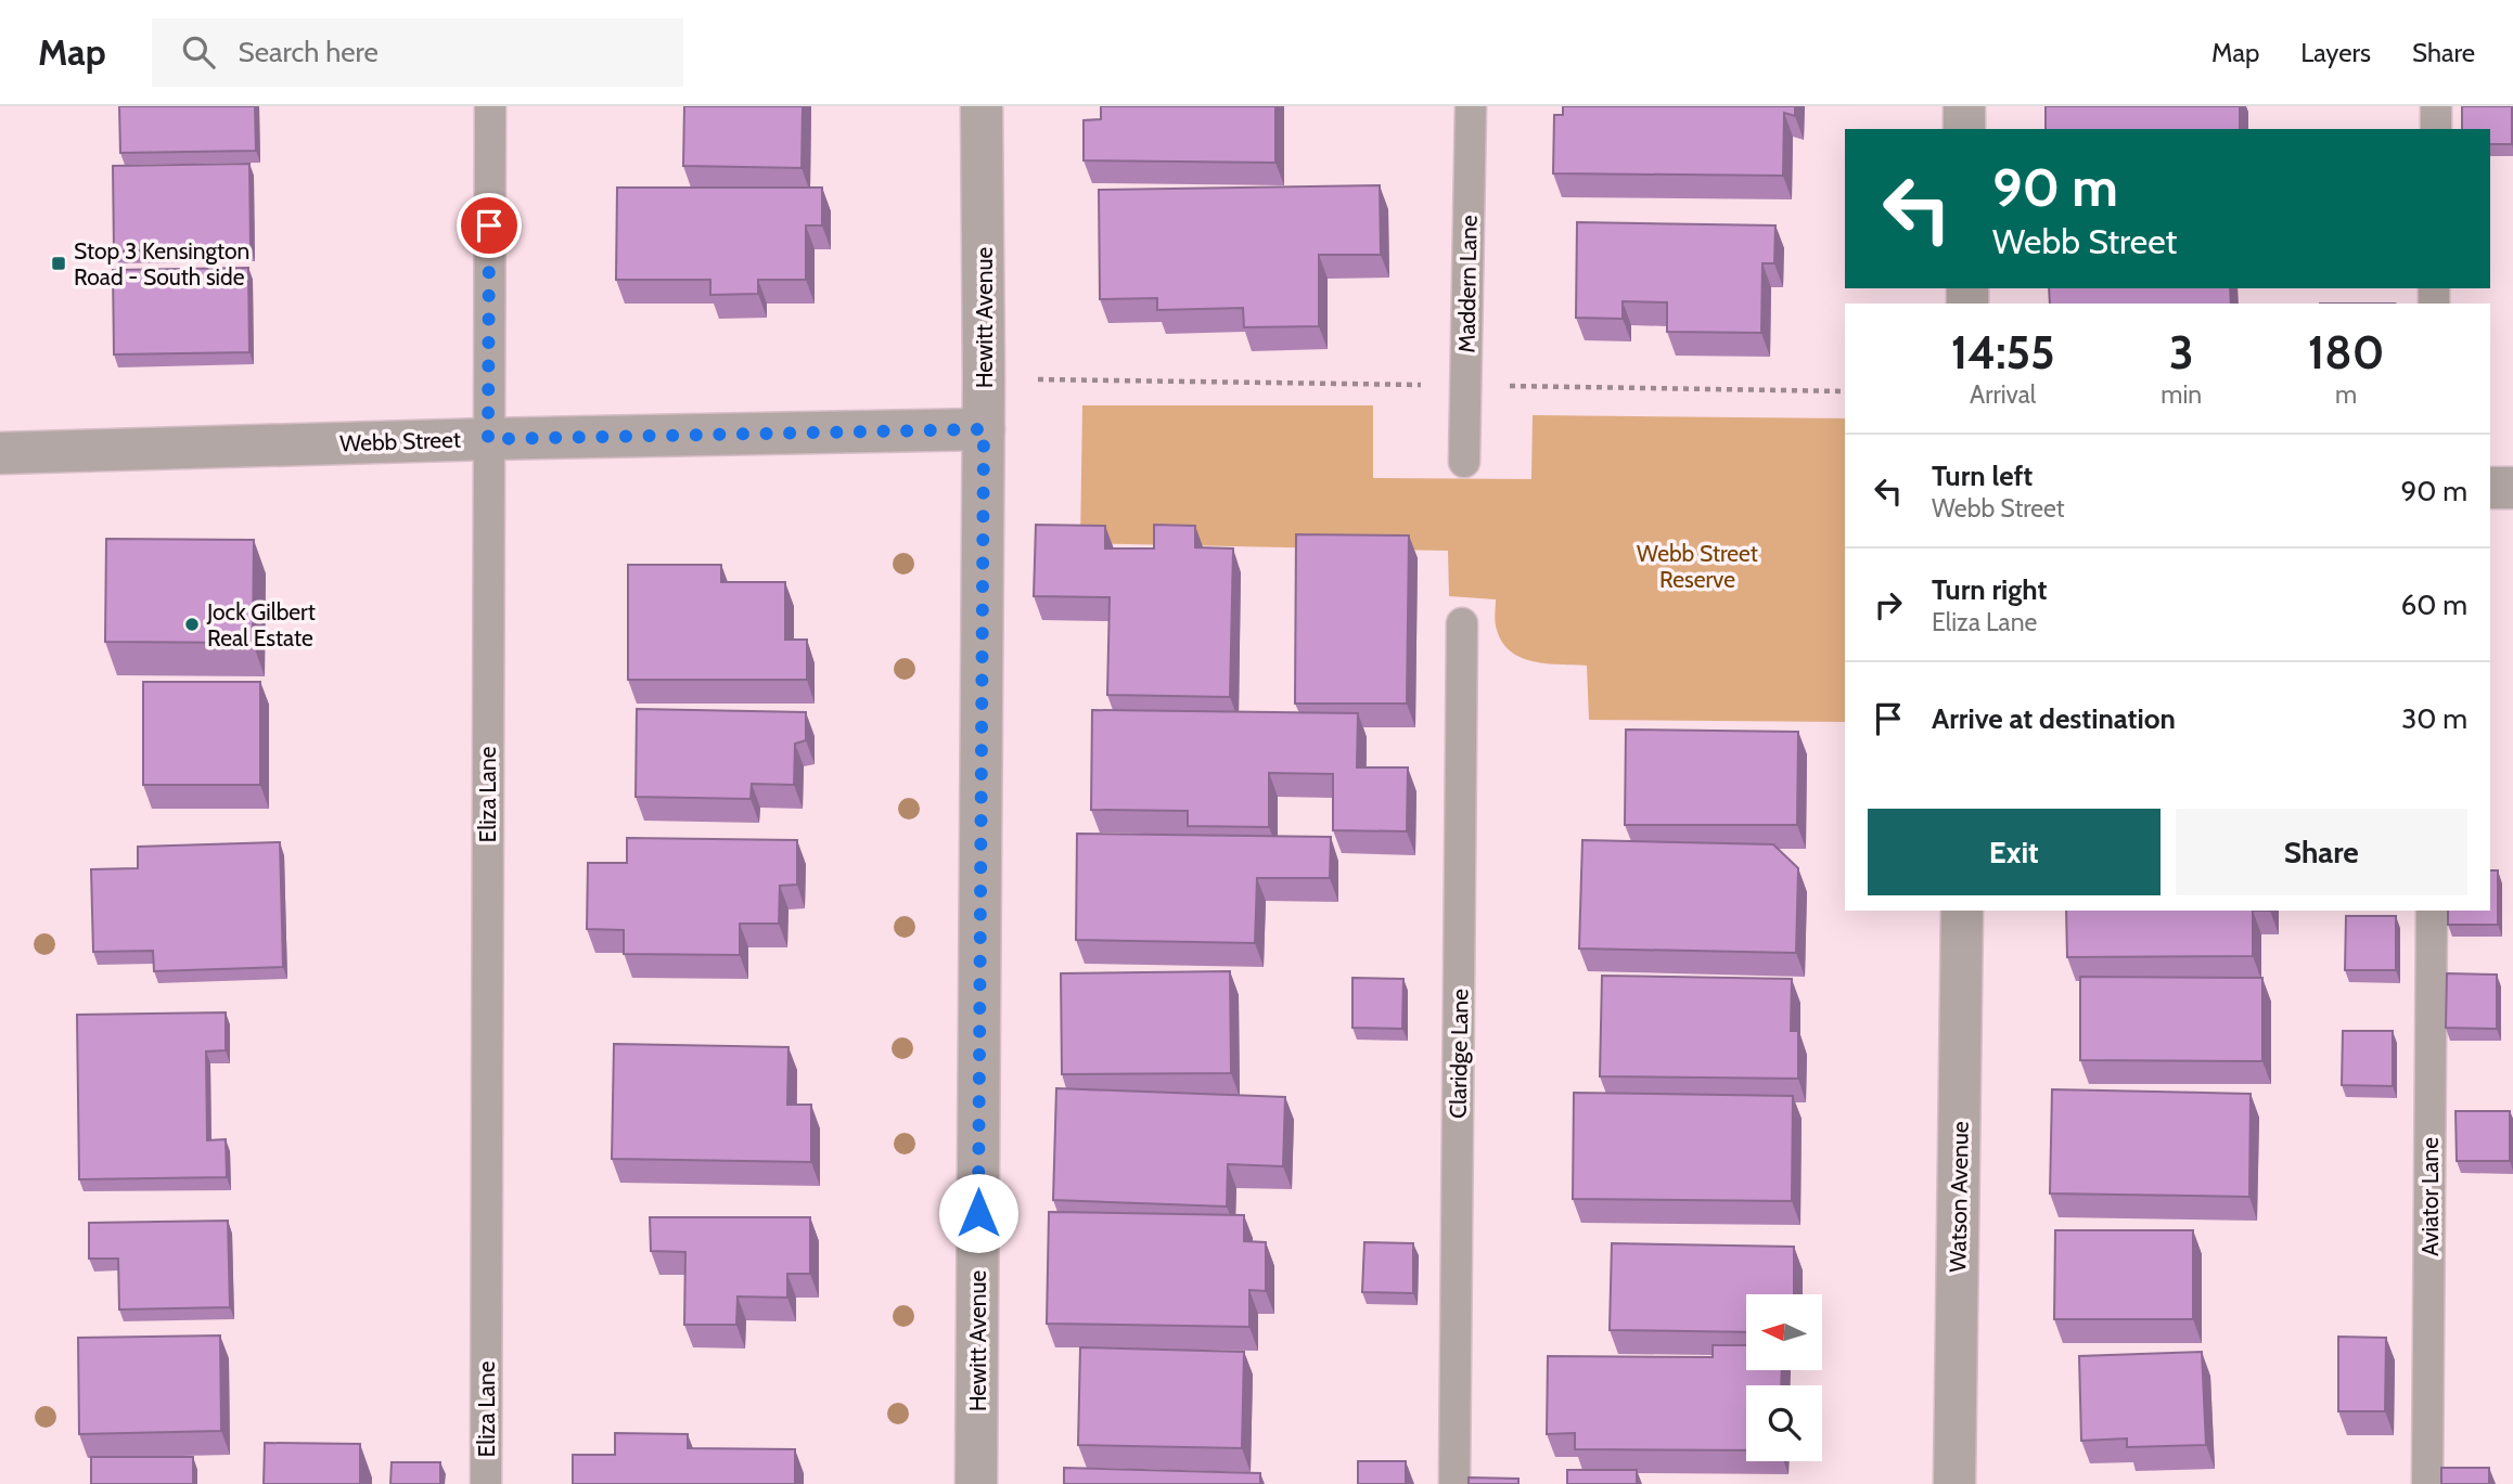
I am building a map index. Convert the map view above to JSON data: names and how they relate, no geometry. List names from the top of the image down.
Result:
{
  "streets": {
    "street": ["Hewitt Avenue", "Webb Street", "Watson Avenue"],
    "lane": [
      "Maddern Lane",
      "Eliza Lane",
      "Claridge Lane",
      "Aviator Lane"
    ]
  },
  "crossings": [
    ["Hewitt Avenue", "Webb Street"],
    ["Webb Street", "Eliza Lane"]
  ],
  "parks": ["Webb Street Reserve"],
  "places": {
    "transit": ["Stop 3 Kensington Road - South side"],
    "other": ["Jock Gilbert Real Estate"]
  },
  "north": "left",
  "page": {
    "header": "Map",
    "search": "Search here",
    "nav": ["Map", "Layers", "Share"],
    "turn": ["90 m", "Webb Street"],
    "eta": [
      "14:55",
      "Arrival",
      "3",
      "min",
      "180",
      "m"
    ],
    "list": [
      {
        "name": "Turn left",
        "note": "Webb Street",
        "value": "90 m"
      },
      {
        "name": "Turn right",
        "note": "Eliza Lane",
        "value": "60 m"
      },
      {
        "name": "Arrive at destination",
        "value": "30 m"
      }
    ],
    "buttons": ["Exit", "Share"]
  }
}
